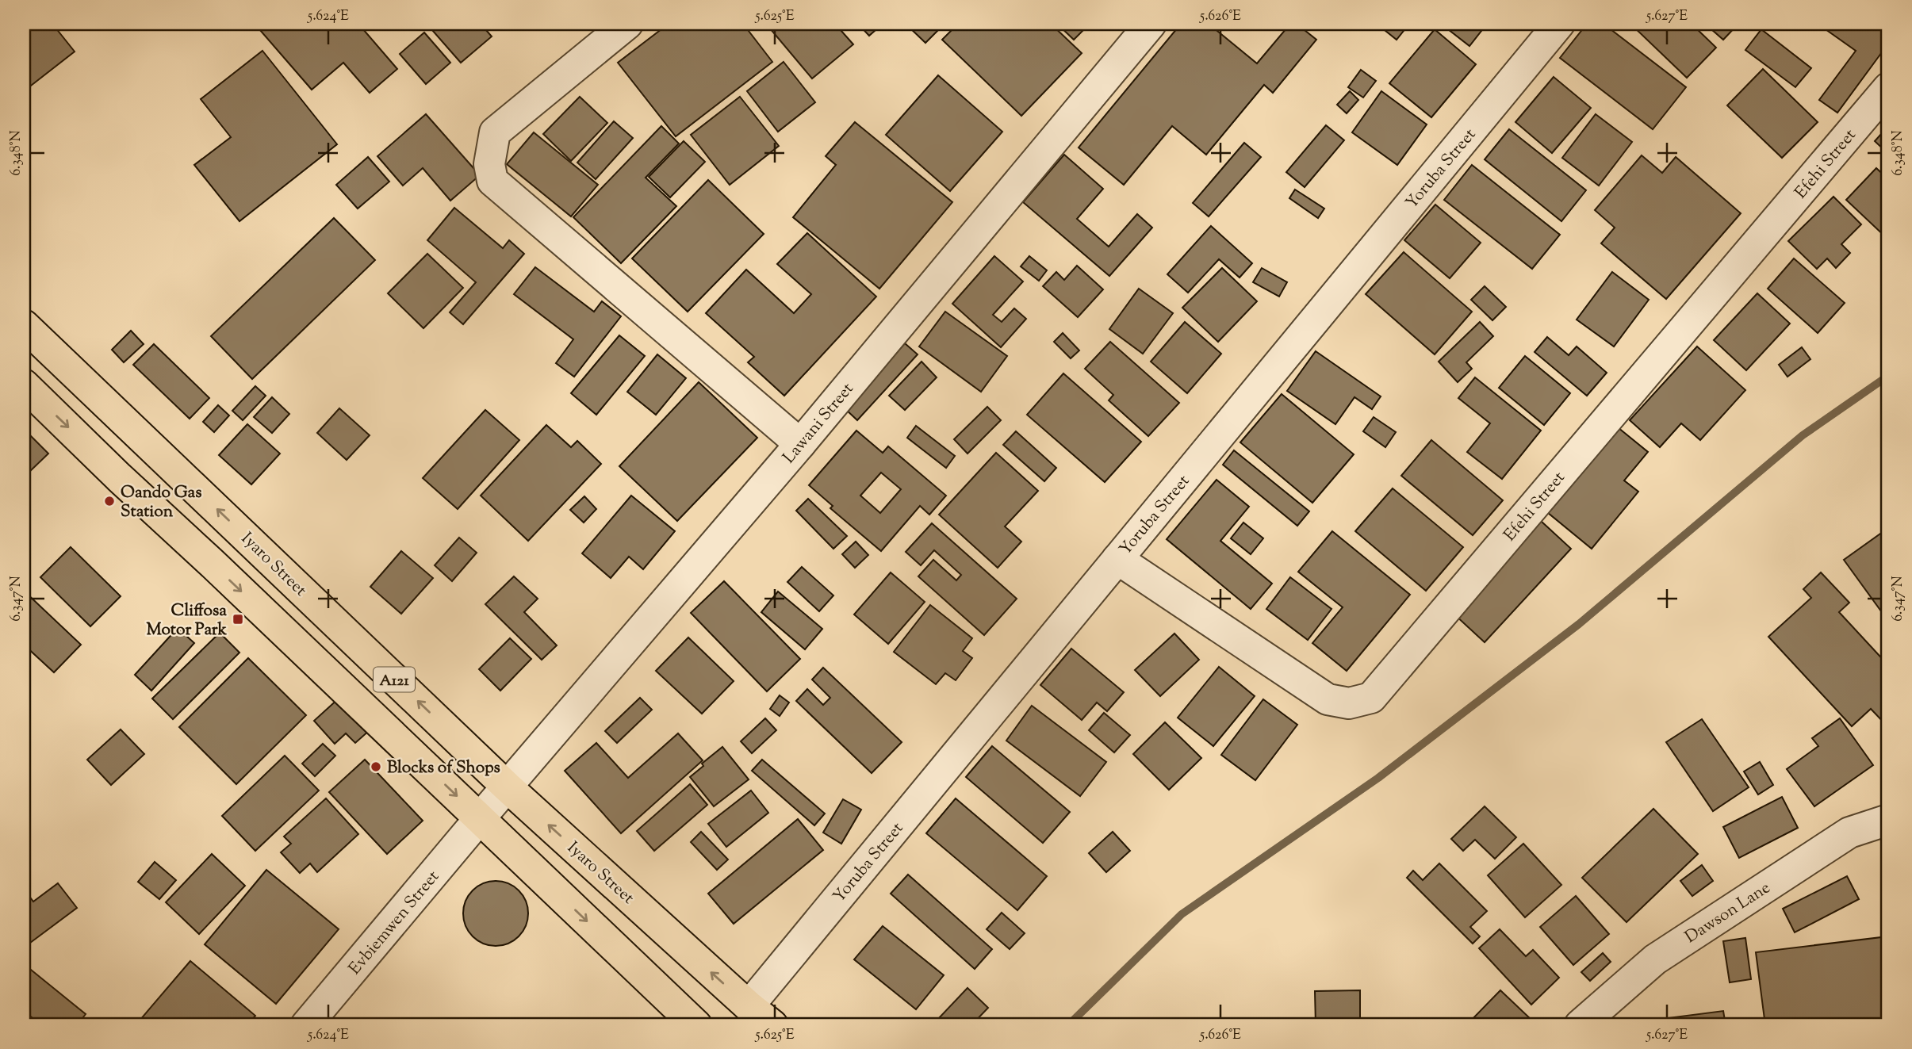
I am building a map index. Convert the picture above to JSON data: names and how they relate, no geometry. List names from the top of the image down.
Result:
{
  "streets": {
    "highway": ["Iyaro Street", "A121"],
    "street": [
      "Efehi Street",
      "Yoruba Street",
      "Lawani Street",
      "Dawson Lane",
      "Evbiemwen Street"
    ]
  },
  "crossings": [
    ["Efehi Street", "Yoruba Street"],
    ["Yoruba Street", "Iyaro Street"],
    ["Lawani Street", "Iyaro Street"],
    ["Lawani Street", "A121"],
    ["Lawani Street", "Evbiemwen Street"],
    ["A121", "Evbiemwen Street"]
  ],
  "places": {
    "other": ["Oando Gas Station", "Blocks of Shops"],
    "transit": ["Cliffosa Motor Park"]
  },
  "coordinates": [
    "5.624°E",
    "5.625°E",
    "5.626°E",
    "5.627°E",
    "6.348°N",
    "6.347°N"
  ]
}
